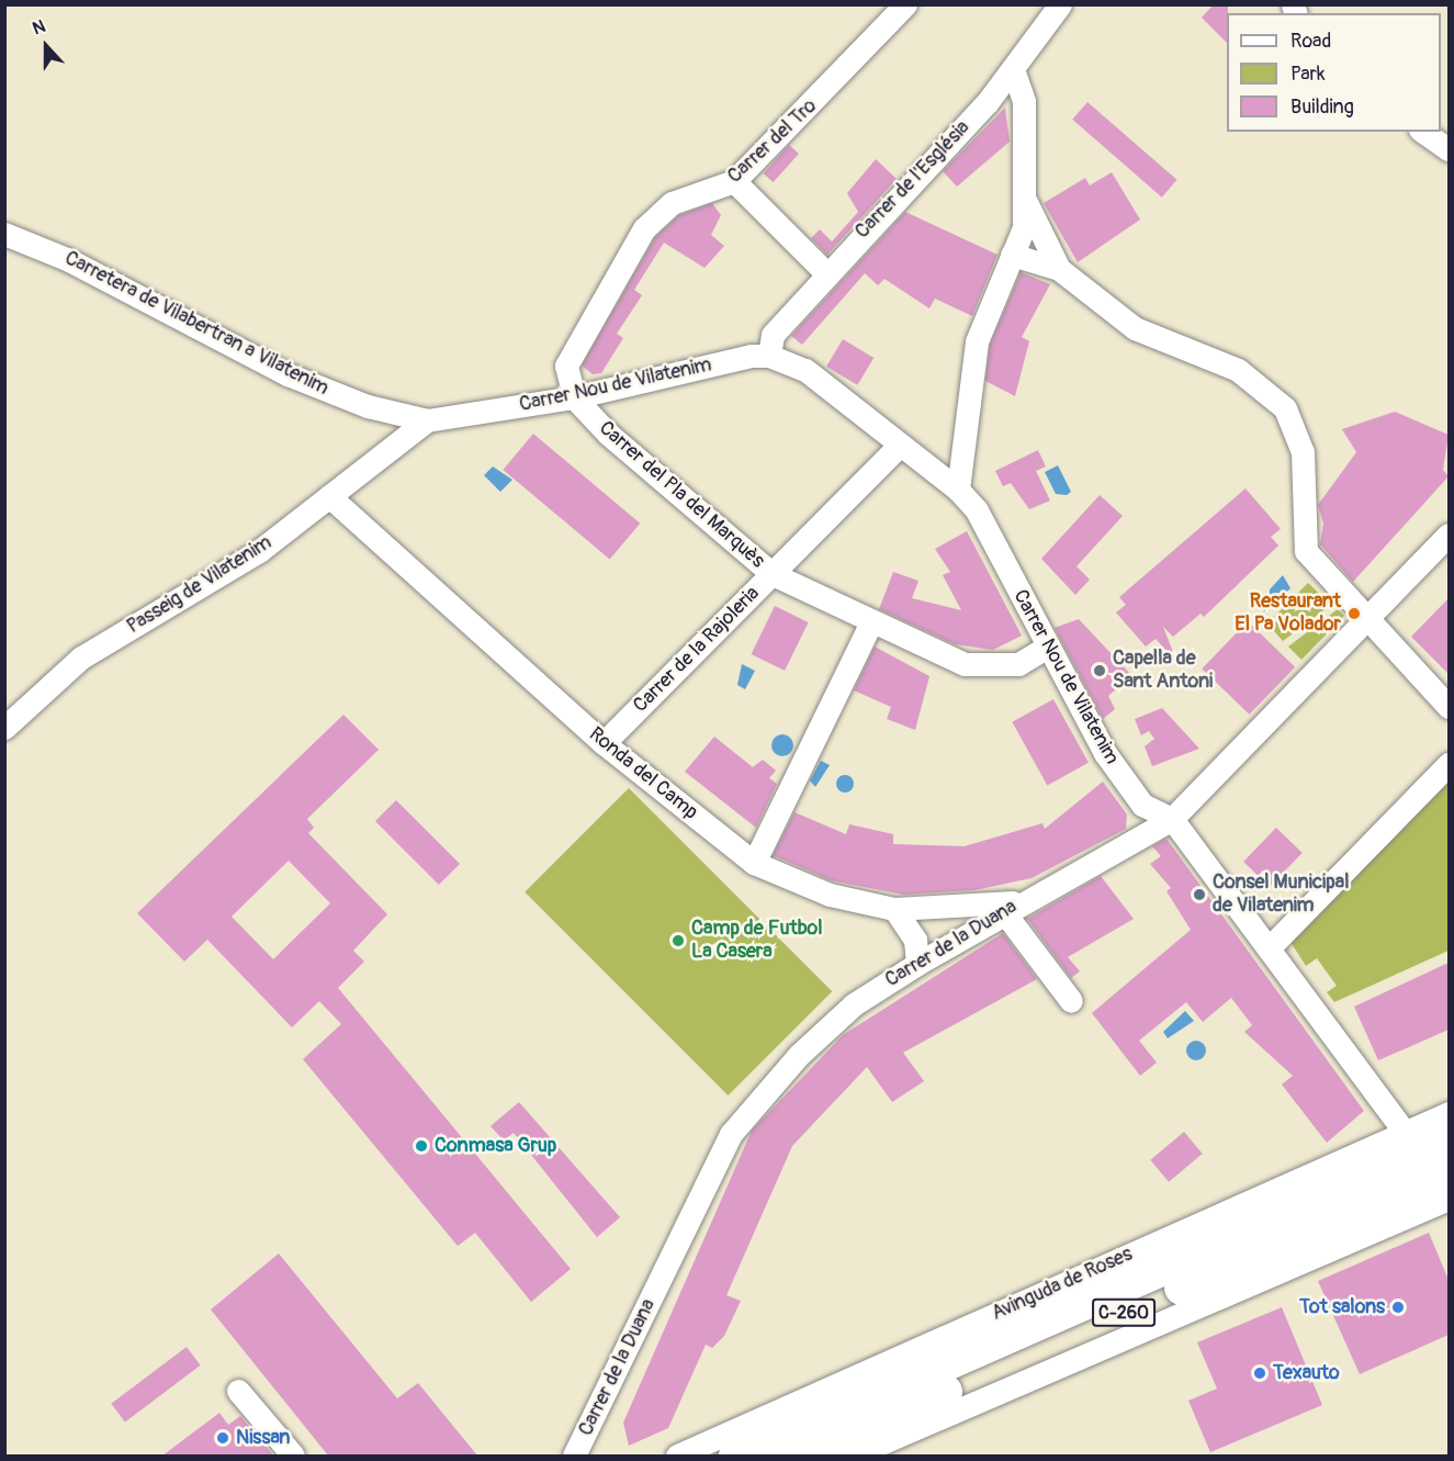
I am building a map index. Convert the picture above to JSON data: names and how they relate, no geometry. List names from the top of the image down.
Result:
{
  "streets": {
    "highway": ["C-260"],
    "street": [
      "Carrer del Tro",
      "Carrer de l'Església",
      "Carretera de Vilabertran a Vilatenim",
      "Carrer Nou de Vilatenim",
      "Carrer del Pla del Marquès",
      "Passeig de Vilatenim",
      "Carrer de la Rajoleria",
      "Ronda del Camp",
      "Carrer de la Duana",
      "Avinguda de Roses"
    ]
  },
  "crossings": [
    ["Carrer del Tro", "Carrer Nou de Vilatenim"],
    ["Carrer del Tro", "Carrer del Pla del Marquès"],
    ["Carrer de l'Església", "Carrer Nou de Vilatenim"],
    ["Carretera de Vilabertran a Vilatenim", "Carrer Nou de Vilatenim"],
    ["Carretera de Vilabertran a Vilatenim", "Passeig de Vilatenim"],
    ["Carrer Nou de Vilatenim", "Carrer del Pla del Marquès"],
    ["Carrer Nou de Vilatenim", "Passeig de Vilatenim"],
    ["Carrer Nou de Vilatenim", "Carrer de la Rajoleria"],
    ["Carrer Nou de Vilatenim", "Carrer de la Duana"],
    ["Carrer Nou de Vilatenim", "Avinguda de Roses"],
    ["Carrer del Pla del Marquès", "Carrer de la Rajoleria"],
    ["Passeig de Vilatenim", "Ronda del Camp"],
    ["Carrer de la Rajoleria", "Ronda del Camp"],
    ["Ronda del Camp", "Carrer de la Duana"]
  ],
  "places": [
    "Restaurant El Pa Volador",
    "Capella de Sant Antoni",
    "Consel Municipal de Vilatenim",
    "Camp de Futbol La Casera",
    "Conmasa Grup",
    "Tot salons",
    "Texauto",
    "Nissan"
  ],
  "legend": ["Road", "Park", "Building"],
  "north": "top"
}
